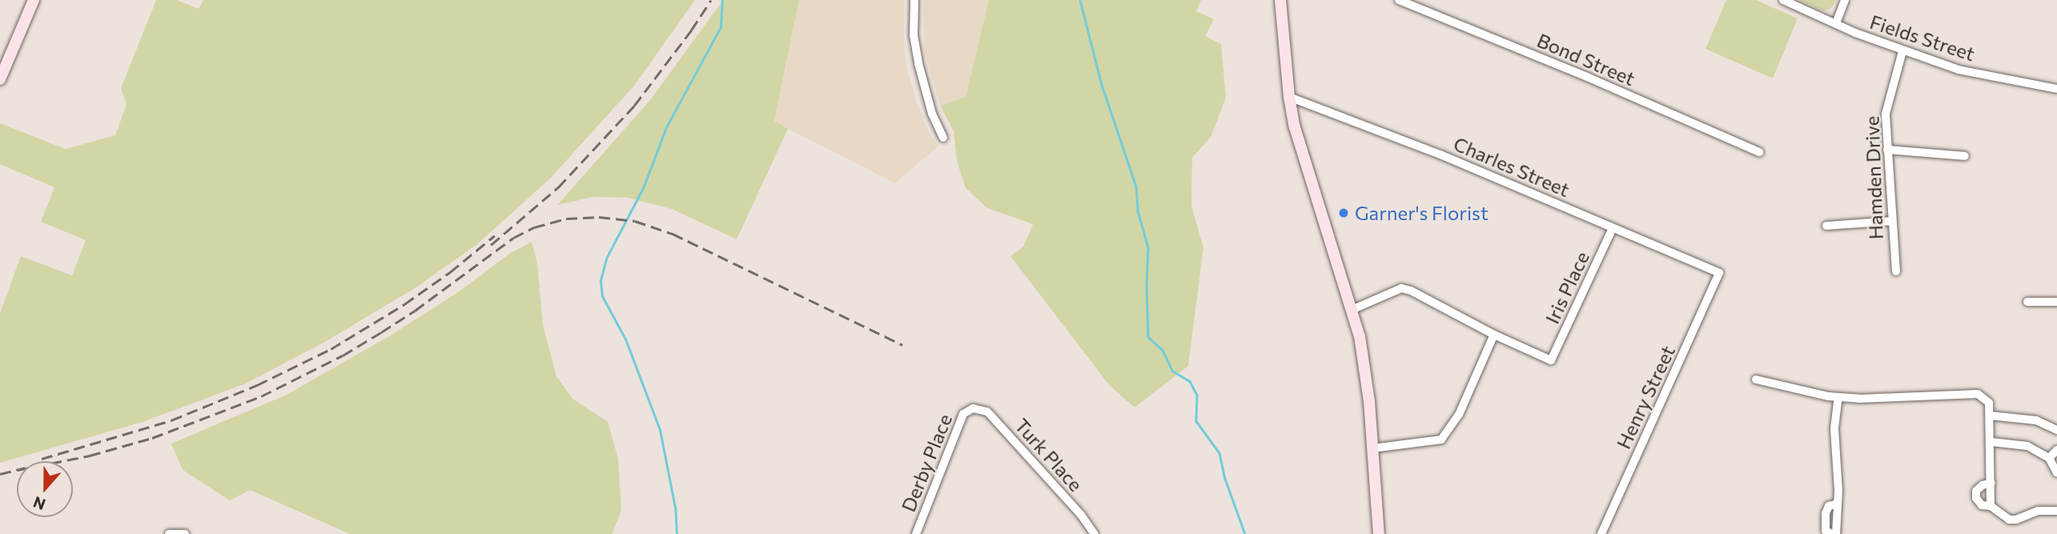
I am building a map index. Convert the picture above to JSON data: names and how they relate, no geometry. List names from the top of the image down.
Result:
{
  "streets": {
    "street": [
      "Fields Street",
      "Bond Street",
      "Charles Street",
      "Hamden Drive",
      "Iris Place",
      "Henry Street",
      "Turk Place",
      "Derby Place"
    ]
  },
  "crossings": [
    ["Fields Street", "Hamden Drive"],
    ["Charles Street", "Iris Place"],
    ["Charles Street", "Henry Street"],
    ["Turk Place", "Derby Place"]
  ],
  "places": ["Garner's Florist"],
  "north": "bottom"
}
